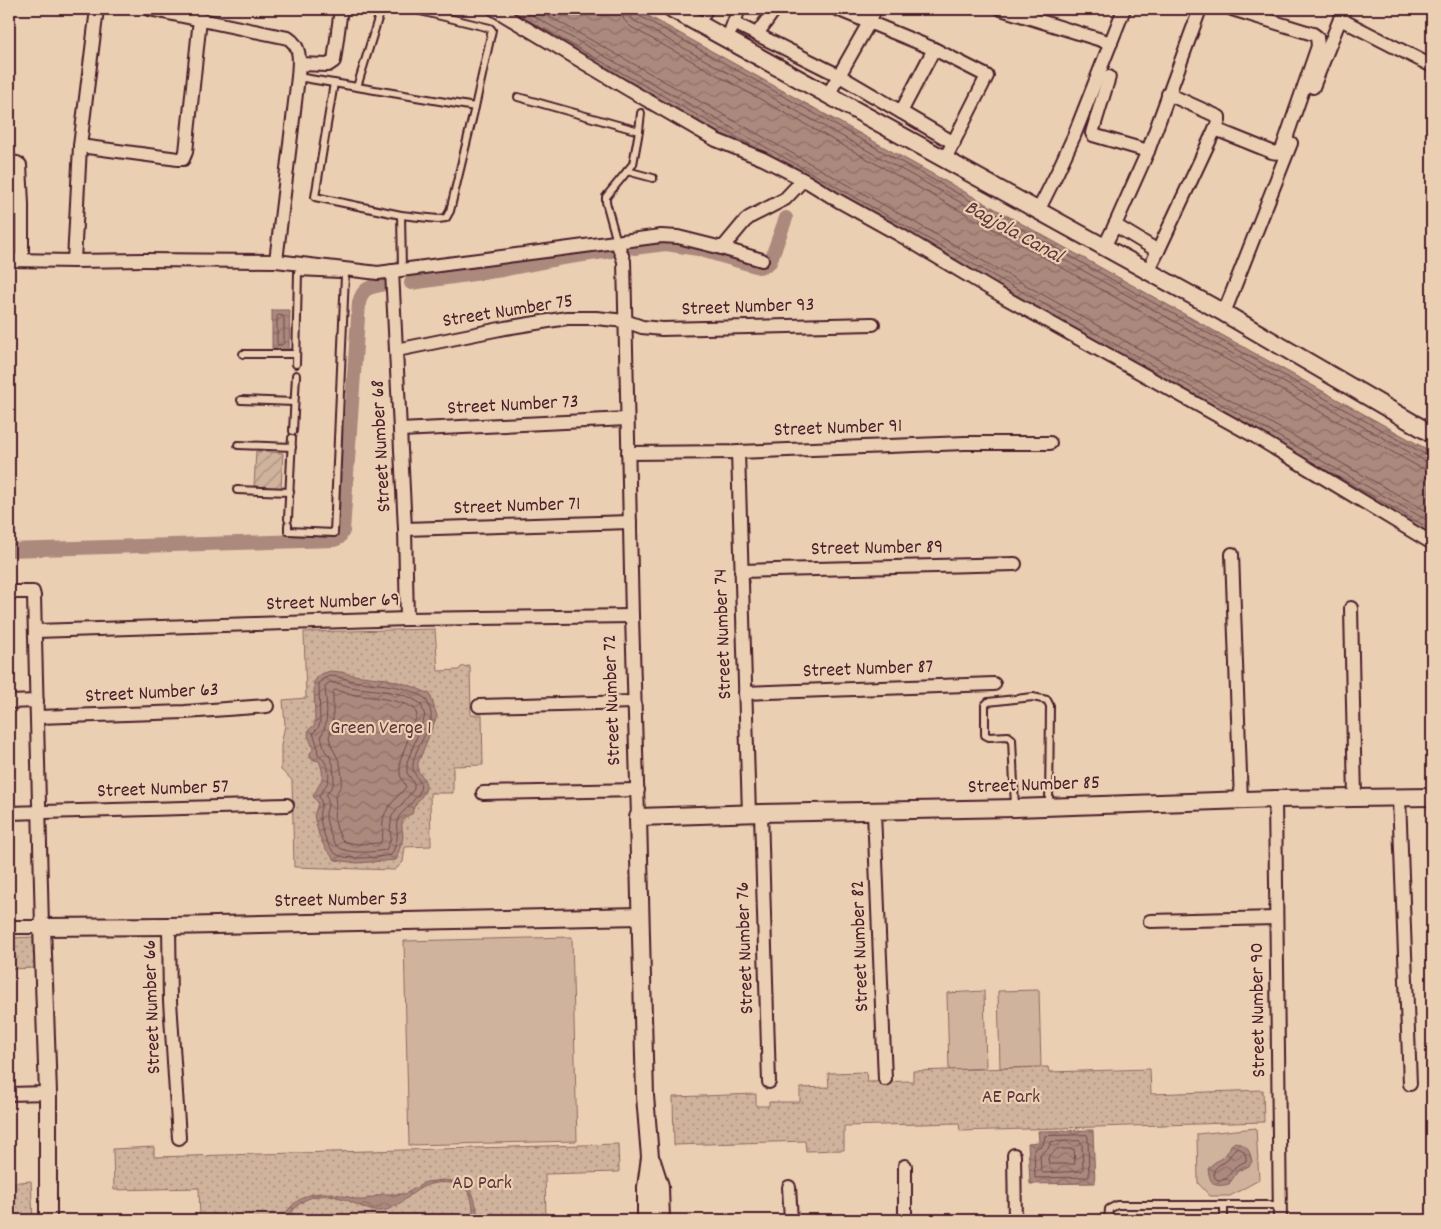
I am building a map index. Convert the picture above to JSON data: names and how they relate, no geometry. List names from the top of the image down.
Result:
{
  "streets": {
    "street": [
      "Street Number 93",
      "Street Number 75",
      "Street Number 73",
      "Street Number 91",
      "Street Number 68",
      "Street Number 71",
      "Street Number 89",
      "Street Number 69",
      "Street Number 74",
      "Street Number 87",
      "Street Number 63",
      "Street Number 72",
      "Street Number 85",
      "Street Number 57",
      "Street Number 53",
      "Street Number 82",
      "Street Number 76",
      "Street Number 66",
      "Street Number 90"
    ]
  },
  "crossings": [
    ["Street Number 93", "Street Number 75"],
    ["Street Number 93", "Street Number 72"],
    ["Street Number 75", "Street Number 68"],
    ["Street Number 75", "Street Number 72"],
    ["Street Number 73", "Street Number 68"],
    ["Street Number 73", "Street Number 72"],
    ["Street Number 91", "Street Number 74"],
    ["Street Number 91", "Street Number 72"],
    ["Street Number 68", "Street Number 71"],
    ["Street Number 68", "Street Number 69"],
    ["Street Number 71", "Street Number 72"],
    ["Street Number 89", "Street Number 74"],
    ["Street Number 69", "Street Number 72"],
    ["Street Number 74", "Street Number 87"],
    ["Street Number 74", "Street Number 85"],
    ["Street Number 74", "Street Number 76"],
    ["Street Number 72", "Street Number 85"],
    ["Street Number 72", "Street Number 53"],
    ["Street Number 85", "Street Number 82"],
    ["Street Number 85", "Street Number 76"],
    ["Street Number 85", "Street Number 90"],
    ["Street Number 53", "Street Number 66"]
  ],
  "water": ["Bagjola Canal"],
  "parks": ["Green Verge 1", "AE Park", "AD Park"]
}
